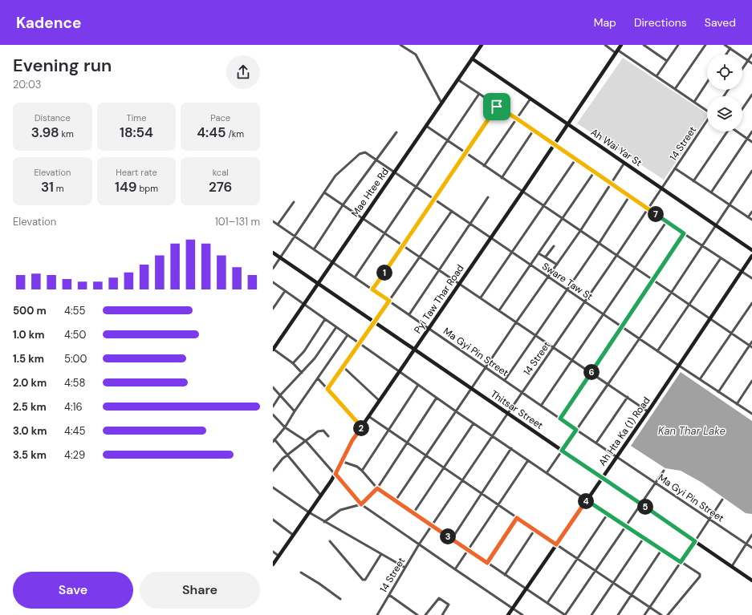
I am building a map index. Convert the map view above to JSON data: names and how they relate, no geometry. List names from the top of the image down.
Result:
{
  "streets": {
    "street": [
      "14 Street",
      "Ah Wai Yar St",
      "Mae Htee Rd",
      "Sware Taw St",
      "Pyi Taw Thar Road",
      "Ma Gyi Pin Street",
      "Thitsar Street",
      "Ah Hta Ka (1) Road"
    ]
  },
  "crossings": [
    ["14 Street", "Ah Wai Yar St"],
    ["14 Street", "Sware Taw St"],
    ["14 Street", "Ma Gyi Pin Street"],
    ["14 Street", "Thitsar Street"],
    ["Ah Wai Yar St", "Mae Htee Rd"],
    ["Ah Wai Yar St", "Pyi Taw Thar Road"],
    ["Mae Htee Rd", "Sware Taw St"],
    ["Mae Htee Rd", "Ma Gyi Pin Street"],
    ["Mae Htee Rd", "Thitsar Street"],
    ["Sware Taw St", "Pyi Taw Thar Road"],
    ["Sware Taw St", "Ah Hta Ka (1) Road"],
    ["Pyi Taw Thar Road", "Ma Gyi Pin Street"],
    ["Pyi Taw Thar Road", "Thitsar Street"],
    ["Ma Gyi Pin Street", "Ah Hta Ka (1) Road"],
    ["Thitsar Street", "Ah Hta Ka (1) Road"]
  ],
  "water": ["Kan Thar Lake"],
  "page": {
    "header": "Kadence",
    "nav": ["Map", "Directions", "Saved"],
    "heading": ["Evening run", "20:03"],
    "stats": [
      ["Distance", "3.98 km"],
      ["Time", "18:54"],
      ["Pace", "4:45 /km"],
      ["Elevation", "31 m"],
      ["Heart rate", "149 bpm"],
      ["kcal", "276"]
    ],
    "pins": [
      "7",
      "1",
      "6",
      "2",
      "4",
      "5",
      "3"
    ],
    "chart": ["Elevation", "101–131 m"],
    "list": [
      {
        "name": "500 m",
        "note": "4:55"
      },
      {
        "name": "1.0 km",
        "note": "4:50"
      },
      {
        "name": "1.5 km",
        "note": "5:00"
      },
      {
        "name": "2.0 km",
        "note": "4:58"
      },
      {
        "name": "2.5 km",
        "note": "4:16"
      },
      {
        "name": "3.0 km",
        "note": "4:45"
      },
      {
        "name": "3.5 km",
        "note": "4:29"
      }
    ],
    "buttons": ["Save", "Share"]
  }
}
